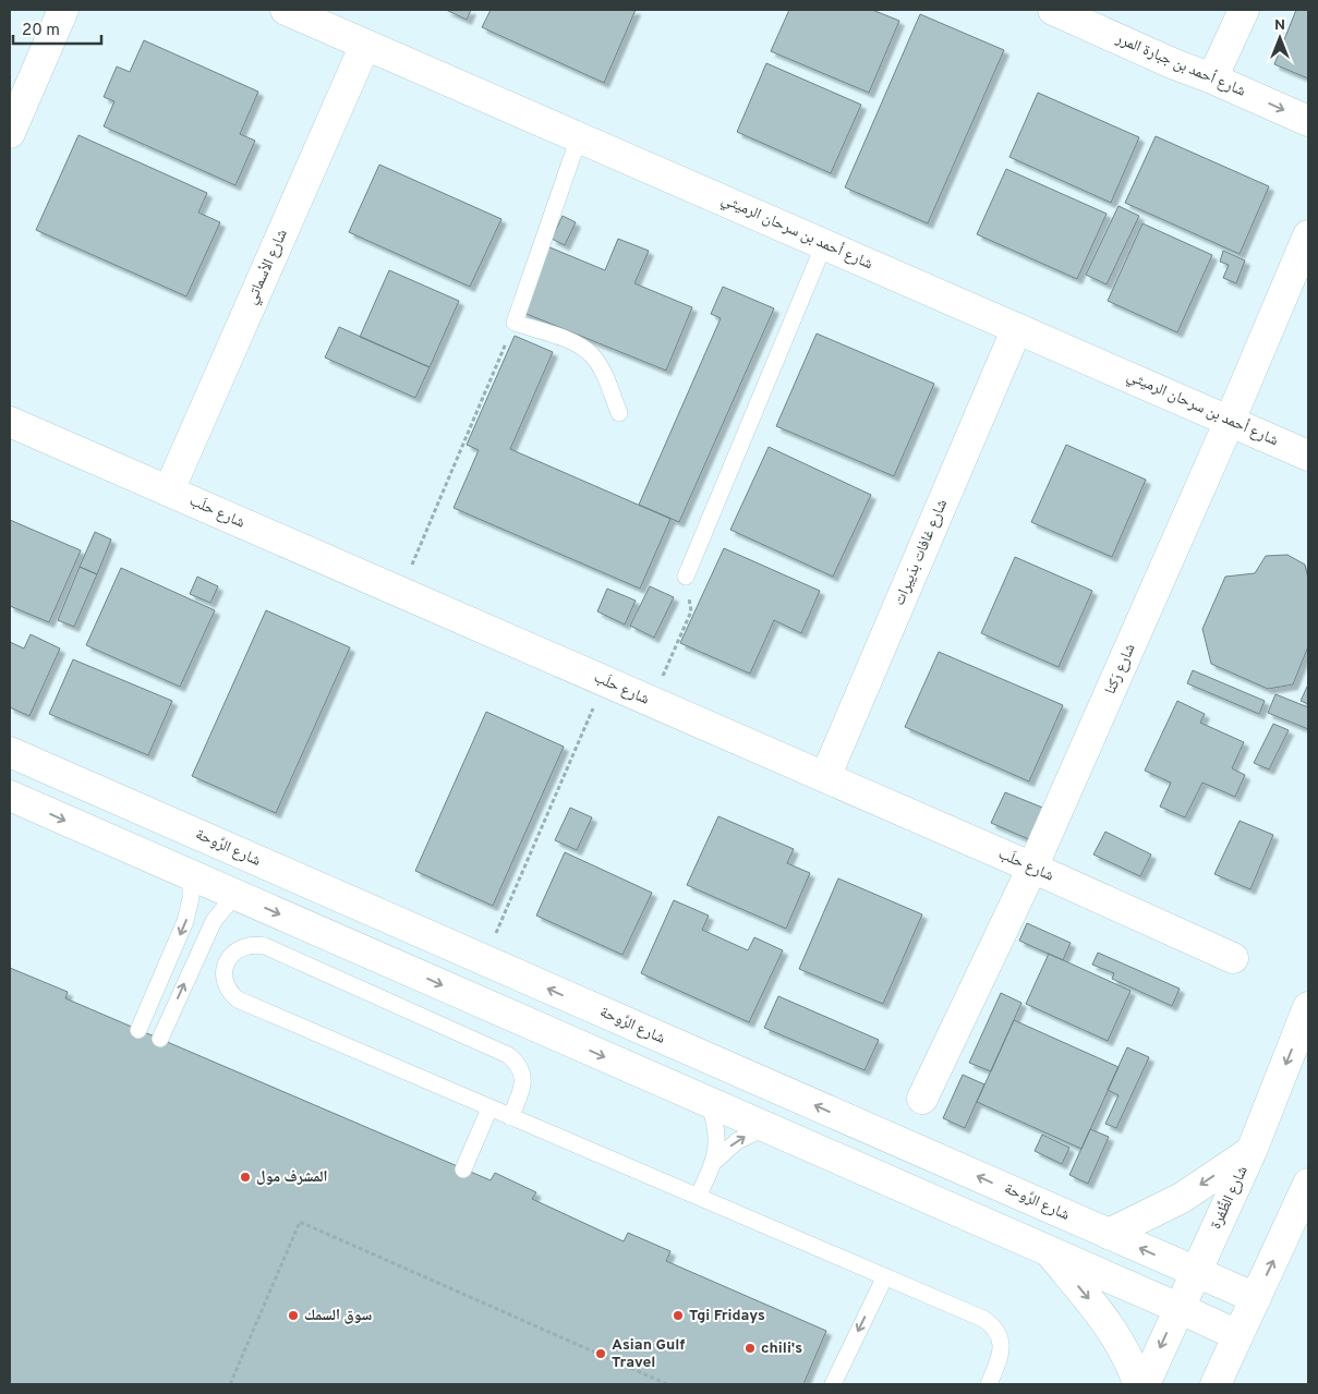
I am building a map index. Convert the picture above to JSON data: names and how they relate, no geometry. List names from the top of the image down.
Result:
{
  "streets": {
    "street": [
      "شارع أحمد بن جبارة المرر",
      "شارع أحمد بن سرحان الرميثي",
      "شارع الأسماتي",
      "شارع حلَب",
      "شارع غافات بدَييرات",
      "شارع رَكنا",
      "شارع الرَّوحة",
      "شارع الظَّفرة"
    ]
  },
  "crossings": [
    ["شارع أحمد بن سرحان الرميثي", "شارع الأسماتي"],
    ["شارع أحمد بن سرحان الرميثي", "شارع غافات بدَييرات"],
    ["شارع أحمد بن سرحان الرميثي", "شارع رَكنا"],
    ["شارع الأسماتي", "شارع حلَب"],
    ["شارع حلَب", "شارع غافات بدَييرات"],
    ["شارع حلَب", "شارع رَكنا"],
    ["شارع الرَّوحة", "شارع الظَّفرة"]
  ],
  "one_way": ["شارع أحمد بن جبارة المرر", "شارع الظَّفرة"],
  "places": [
    "المشرف مول",
    "سوق السمك",
    "Tgi Fridays",
    "chili's",
    "Asian Gulf Travel"
  ],
  "scale_bar": "20 m",
  "north": "top"
}
